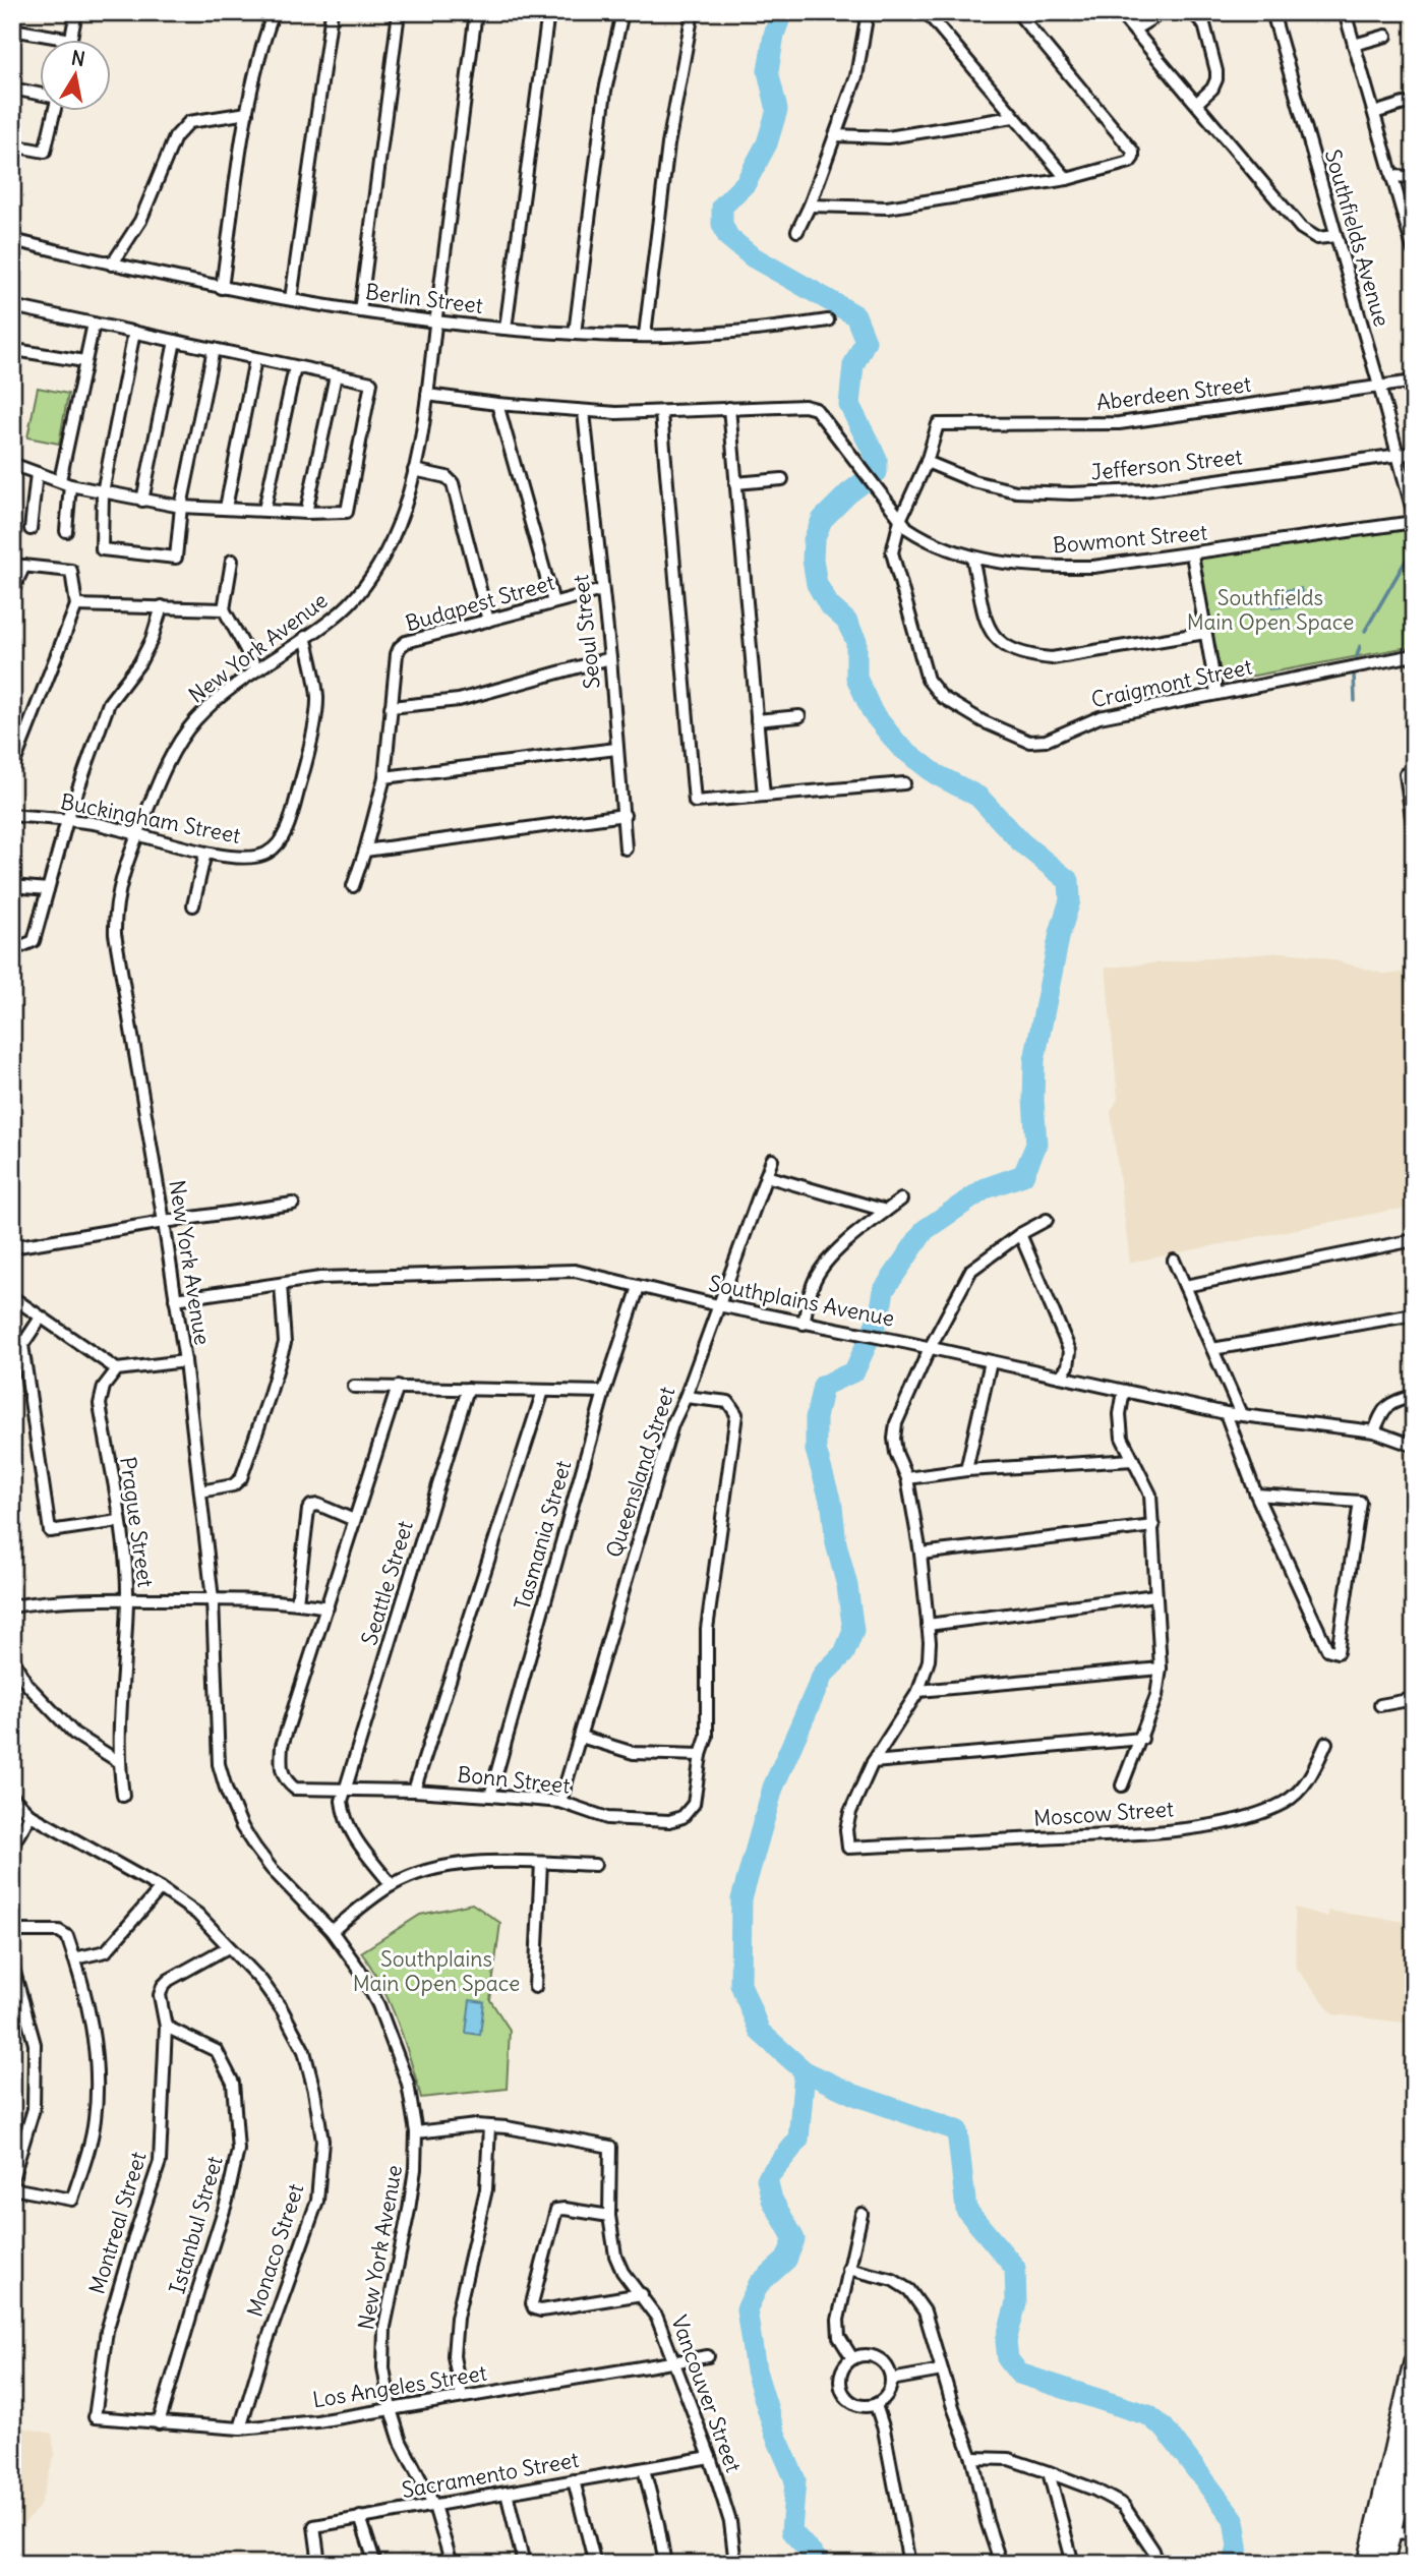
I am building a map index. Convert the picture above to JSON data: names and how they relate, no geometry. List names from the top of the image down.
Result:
{
  "streets": {
    "street": [
      "Southfields Avenue",
      "Berlin Street",
      "Aberdeen Street",
      "Jefferson Street",
      "Bowmont Street",
      "Budapest Street",
      "Seoul Street",
      "New York Avenue",
      "Craigmont Street",
      "Buckingham Street",
      "Southplains Avenue",
      "Queensland Street",
      "Prague Street",
      "Tasmania Street",
      "Seattle Street",
      "Bonn Street",
      "Moscow Street",
      "Montreal Street",
      "Istanbul Street",
      "Monaco Street",
      "Los Angeles Street",
      "Vancouver Street",
      "Sacramento Street"
    ]
  },
  "crossings": [
    ["Southfields Avenue", "Aberdeen Street"],
    ["Southfields Avenue", "Jefferson Street"],
    ["Berlin Street", "New York Avenue"],
    ["Aberdeen Street", "Craigmont Street"],
    ["Jefferson Street", "Craigmont Street"],
    ["Bowmont Street", "Seoul Street"],
    ["Bowmont Street", "New York Avenue"],
    ["Bowmont Street", "Craigmont Street"],
    ["Budapest Street", "Seoul Street"],
    ["New York Avenue", "Buckingham Street"],
    ["New York Avenue", "Southplains Avenue"],
    ["New York Avenue", "Los Angeles Street"],
    ["New York Avenue", "Vancouver Street"],
    ["New York Avenue", "Sacramento Street"],
    ["Southplains Avenue", "Queensland Street"],
    ["Southplains Avenue", "Tasmania Street"],
    ["Queensland Street", "Bonn Street"],
    ["Tasmania Street", "Bonn Street"],
    ["Seattle Street", "Bonn Street"],
    ["Montreal Street", "Istanbul Street"],
    ["Montreal Street", "Monaco Street"],
    ["Montreal Street", "Los Angeles Street"],
    ["Istanbul Street", "Los Angeles Street"],
    ["Monaco Street", "Los Angeles Street"],
    ["Los Angeles Street", "Vancouver Street"],
    ["Vancouver Street", "Sacramento Street"]
  ],
  "parks": ["Southfields Main Open Space", "Southplains Main Open Space"],
  "north": "top"
}
